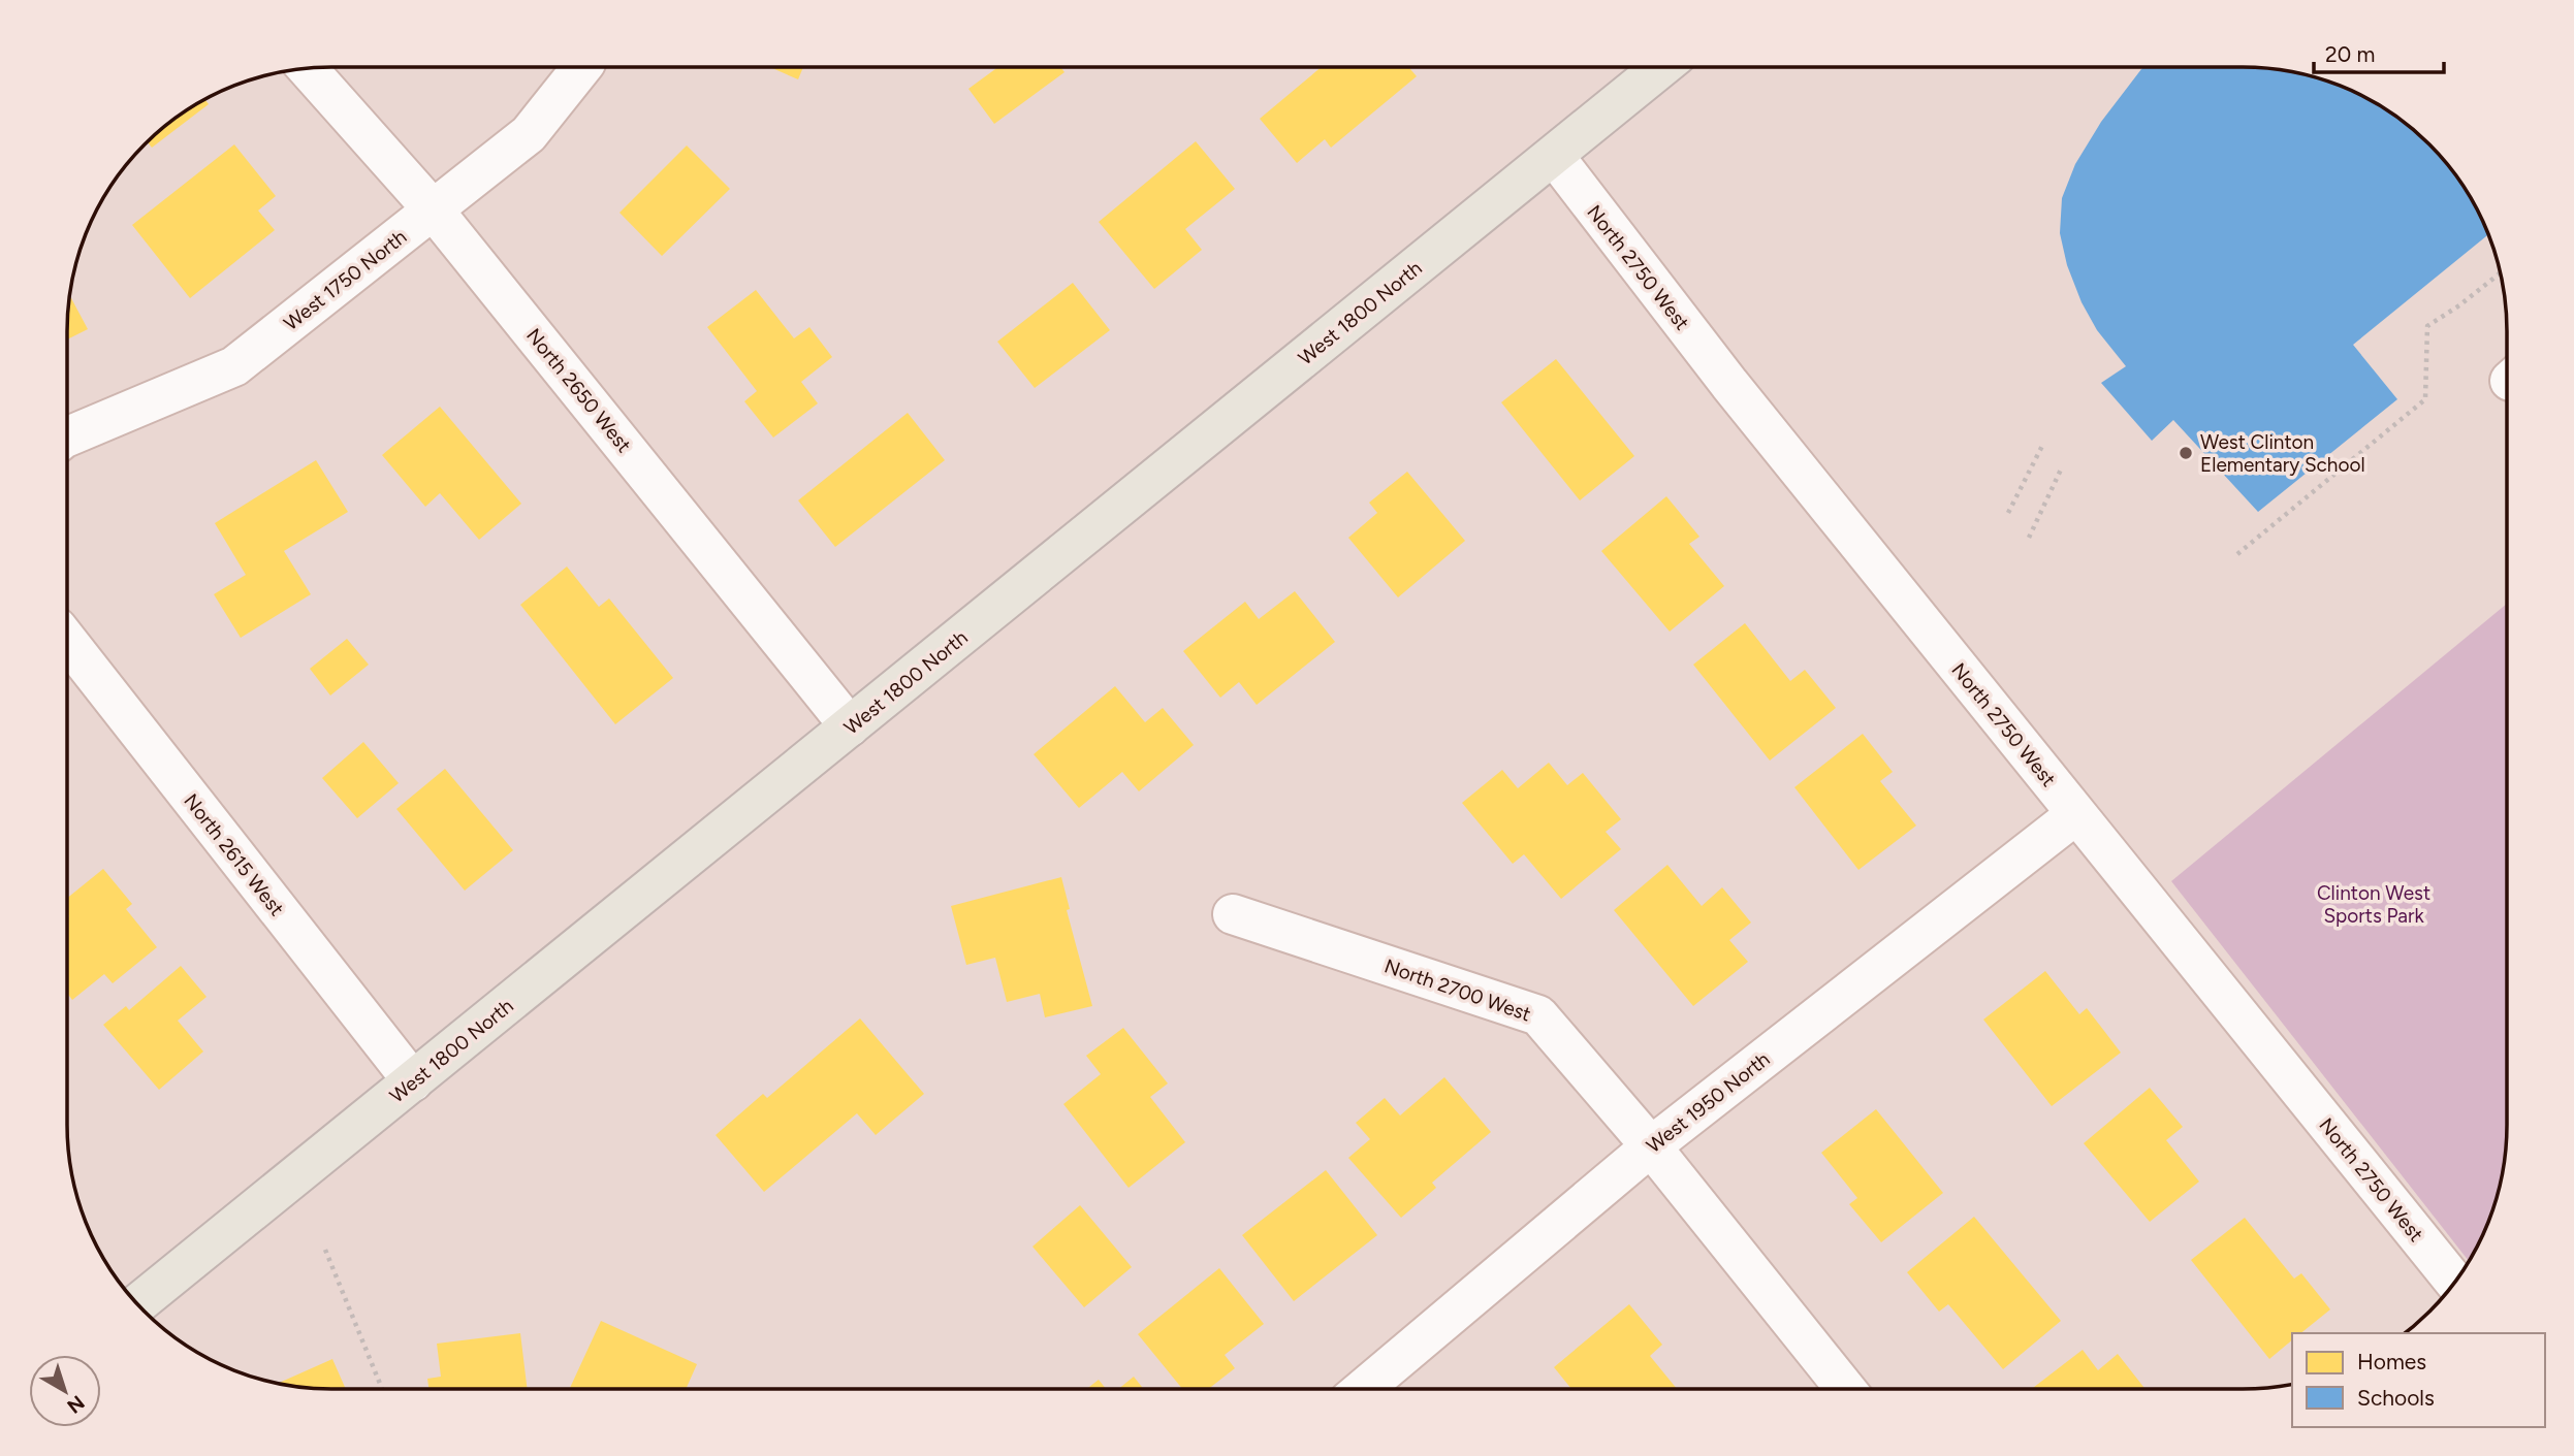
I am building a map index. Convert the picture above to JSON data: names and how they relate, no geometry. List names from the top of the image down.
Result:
{
  "streets": {
    "main road": ["West 1800 North"],
    "street": [
      "North 2750 West",
      "West 1750 North",
      "North 2650 West",
      "North 2615 West",
      "North 2700 West",
      "West 1950 North"
    ]
  },
  "crossings": [
    ["North 2750 West", "West 1800 North"],
    ["North 2750 West", "West 1950 North"],
    ["West 1750 North", "North 2650 West"],
    ["West 1800 North", "North 2650 West"],
    ["West 1800 North", "North 2615 West"],
    ["North 2700 West", "West 1950 North"]
  ],
  "parks": ["Clinton West Sports Park"],
  "places": ["West Clinton Elementary School"],
  "legend": ["Homes", "Schools"],
  "scale_bar": "20 m",
  "north": "bottom right"
}
